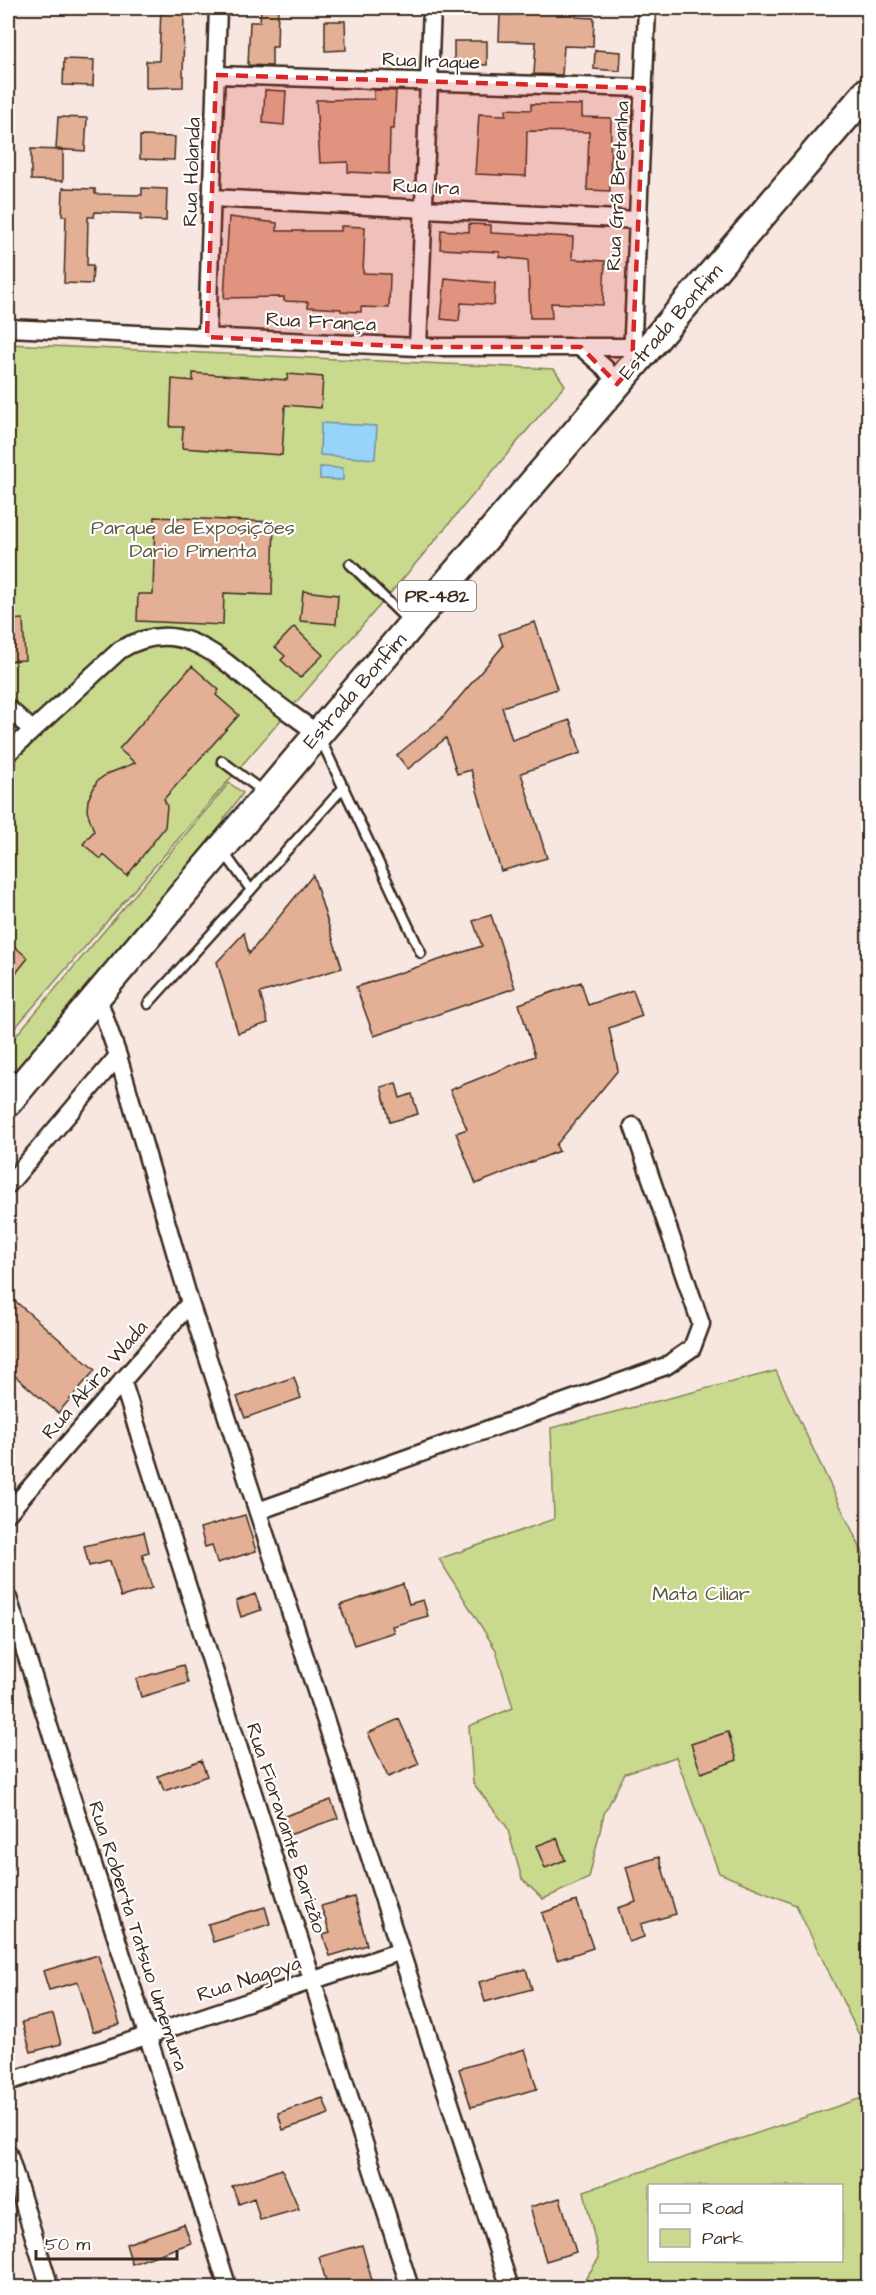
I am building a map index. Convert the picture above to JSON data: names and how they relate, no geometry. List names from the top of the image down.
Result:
{
  "streets": {
    "main road": ["Estrada Bonfim", "PR-482"],
    "street": [
      "Rua Iraque",
      "Rua Holanda",
      "Rua Grã Bretanha",
      "Rua Ira",
      "Rua França",
      "Rua Akira Wada",
      "Rua Fioravante Barizão",
      "Rua Roberta Tatsuo Umemura",
      "Rua Nagoya"
    ]
  },
  "crossings": [
    ["Rua Iraque", "Rua Holanda"],
    ["Rua Iraque", "Rua Grã Bretanha"],
    ["Rua Holanda", "Rua Ira"],
    ["Rua Holanda", "Rua França"],
    ["Rua Grã Bretanha", "Rua Ira"],
    ["Rua Grã Bretanha", "Rua França"],
    ["Rua Grã Bretanha", "Estrada Bonfim"],
    ["Rua França", "Estrada Bonfim"],
    ["Rua Akira Wada", "Rua Fioravante Barizão"],
    ["Rua Fioravante Barizão", "Rua Nagoya"],
    ["Rua Roberta Tatsuo Umemura", "Rua Nagoya"]
  ],
  "parks": ["Parque de Exposições Dario Pimenta", "Mata Ciliar"],
  "legend": ["Road", "Park"],
  "scale_bar": "50 m"
}
